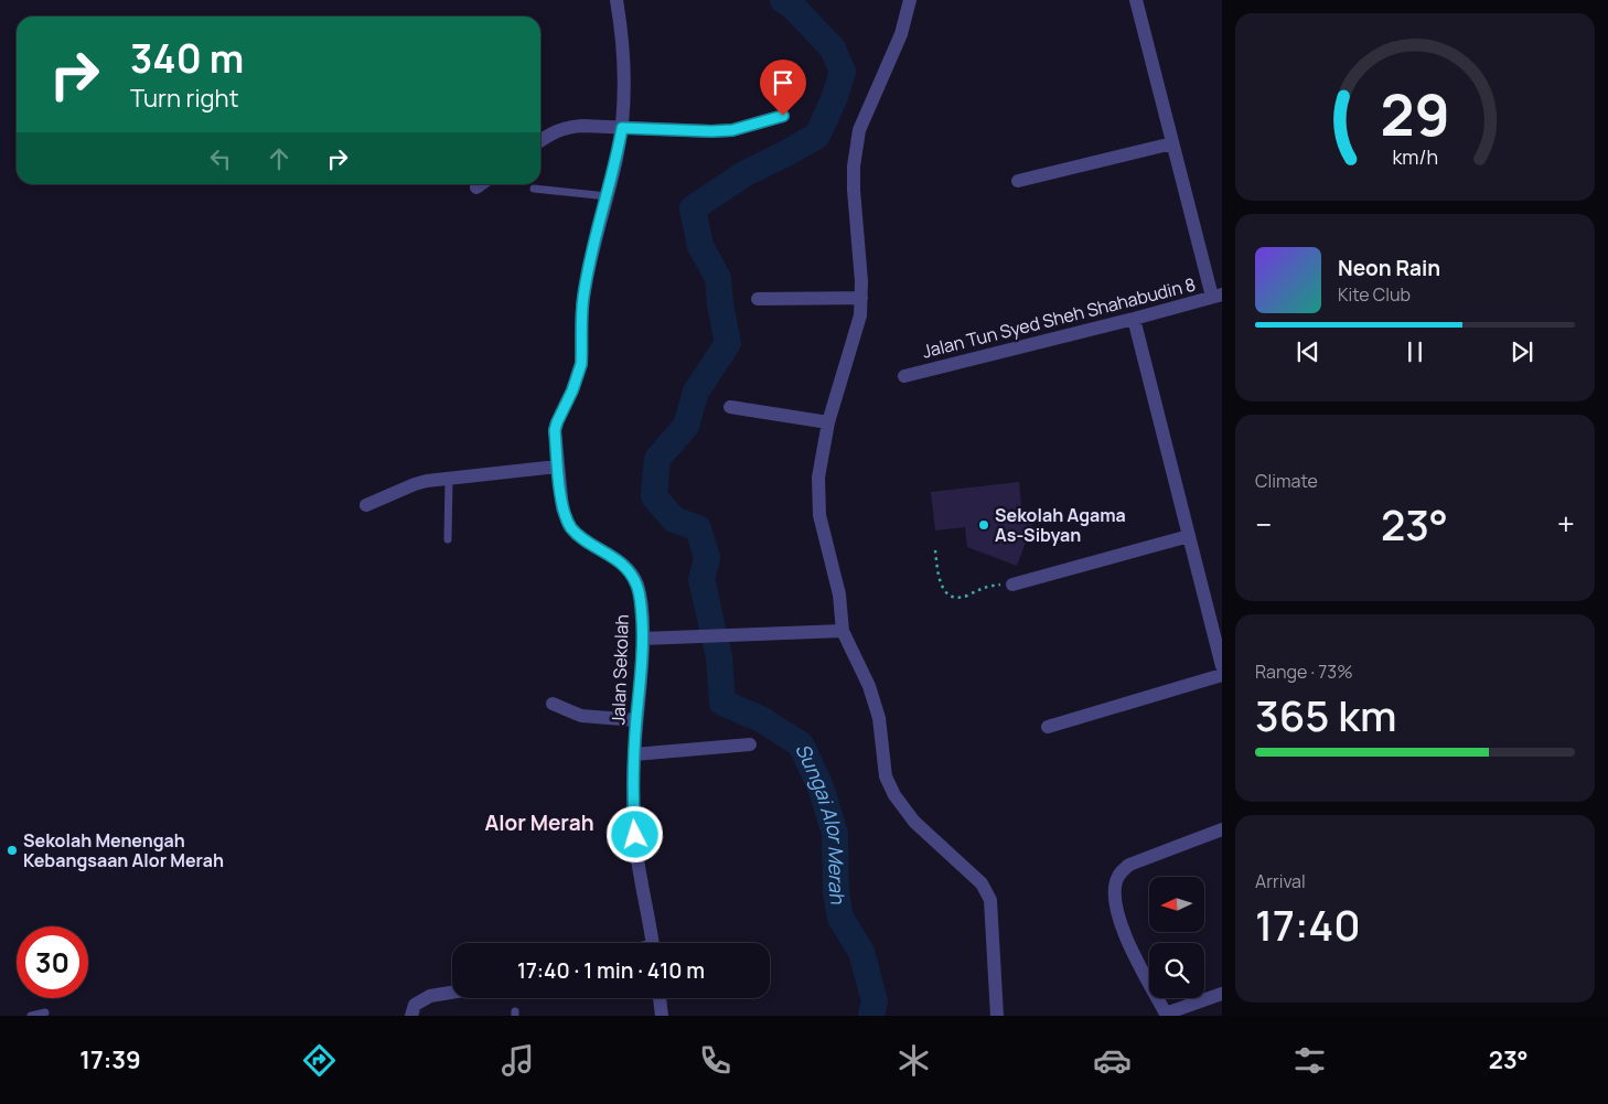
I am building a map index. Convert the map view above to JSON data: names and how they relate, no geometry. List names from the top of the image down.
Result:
{
  "streets": {
    "street": ["Jalan Tun Syed Sheh Shahabudin 8", "Jalan Sekolah"]
  },
  "districts": ["Alor Merah"],
  "water": ["Sungai Alor Merah"],
  "places": ["Sekolah Agama As-Sibyan", "Sekolah Menengah Kebangsaan Alor Merah"],
  "north": "left",
  "page": {
    "turn": ["340 m", "Turn right"],
    "song": ["Neon Rain", "Kite Club"],
    "tile": [
      "Climate",
      ["Range · 73%", "365 km"],
      ["Arrival", "17:40"]
    ],
    "heat": ["−", "23°", "+"],
    "limit": "30",
    "trip": "17:40 · 1 min · 410 m",
    "tabs": ["17:39", "23°"],
    "gauge": ["29", "km/h"]
  }
}
